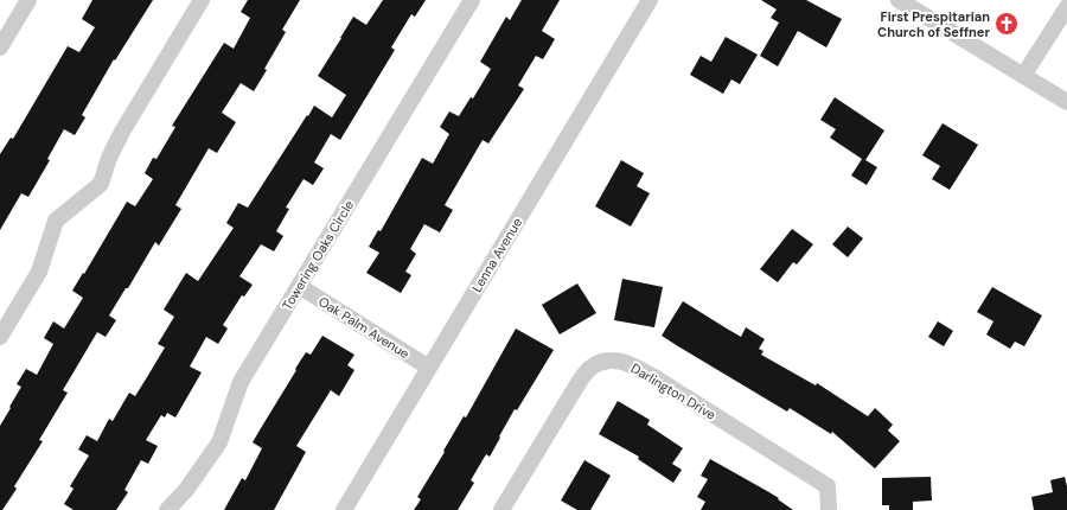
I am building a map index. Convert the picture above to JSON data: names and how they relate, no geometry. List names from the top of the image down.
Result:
{
  "streets": {
    "street": [
      "Towering Oaks Circle",
      "Lenna Avenue",
      "Oak Palm Avenue",
      "Darlington Drive"
    ]
  },
  "crossings": [
    ["Towering Oaks Circle", "Oak Palm Avenue"],
    ["Lenna Avenue", "Oak Palm Avenue"]
  ],
  "places": {
    "church": ["First Prespitarian Church of Seffner"]
  }
}
